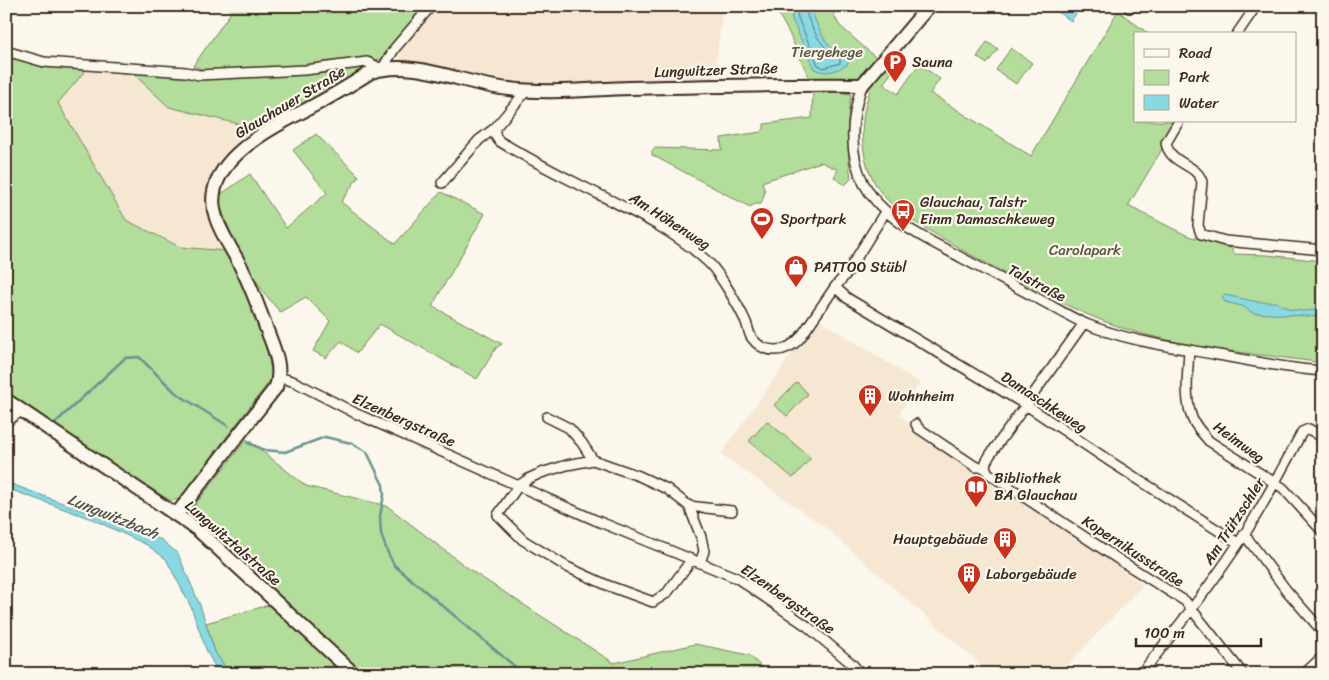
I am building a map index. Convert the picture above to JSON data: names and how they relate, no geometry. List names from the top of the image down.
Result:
{
  "streets": {
    "street": [
      "Lungwitzer Straße",
      "Glauchauer Straße",
      "Am Höhenweg",
      "Talstraße",
      "Damaschkeweg",
      "Elzenbergstraße",
      "Heimweg",
      "Am Trützschler",
      "Lungwitztalstraße",
      "Kopernikusstraße"
    ]
  },
  "crossings": [
    ["Lungwitzer Straße", "Glauchauer Straße"],
    ["Lungwitzer Straße", "Talstraße"],
    ["Glauchauer Straße", "Elzenbergstraße"],
    ["Am Höhenweg", "Talstraße"],
    ["Am Höhenweg", "Damaschkeweg"],
    ["Talstraße", "Heimweg"],
    ["Damaschkeweg", "Am Trützschler"],
    ["Heimweg", "Am Trützschler"],
    ["Am Trützschler", "Kopernikusstraße"]
  ],
  "water": ["Lungwitzbach"],
  "parks": ["Tiergehege", "Carolapark"],
  "places": {
    "parking": ["Sauna"],
    "bus stop": ["Glauchau, Talstr Einm Damaschkeweg"],
    "sports": ["Sportpark"],
    "shop": ["PATTOO Stübl"],
    "building": ["Wohnheim", "Hauptgebäude", "Laborgebäude"],
    "library": ["Bibliothek BA Glauchau"]
  },
  "legend": ["Road", "Park", "Water"],
  "scale_bar": "100 m"
}
